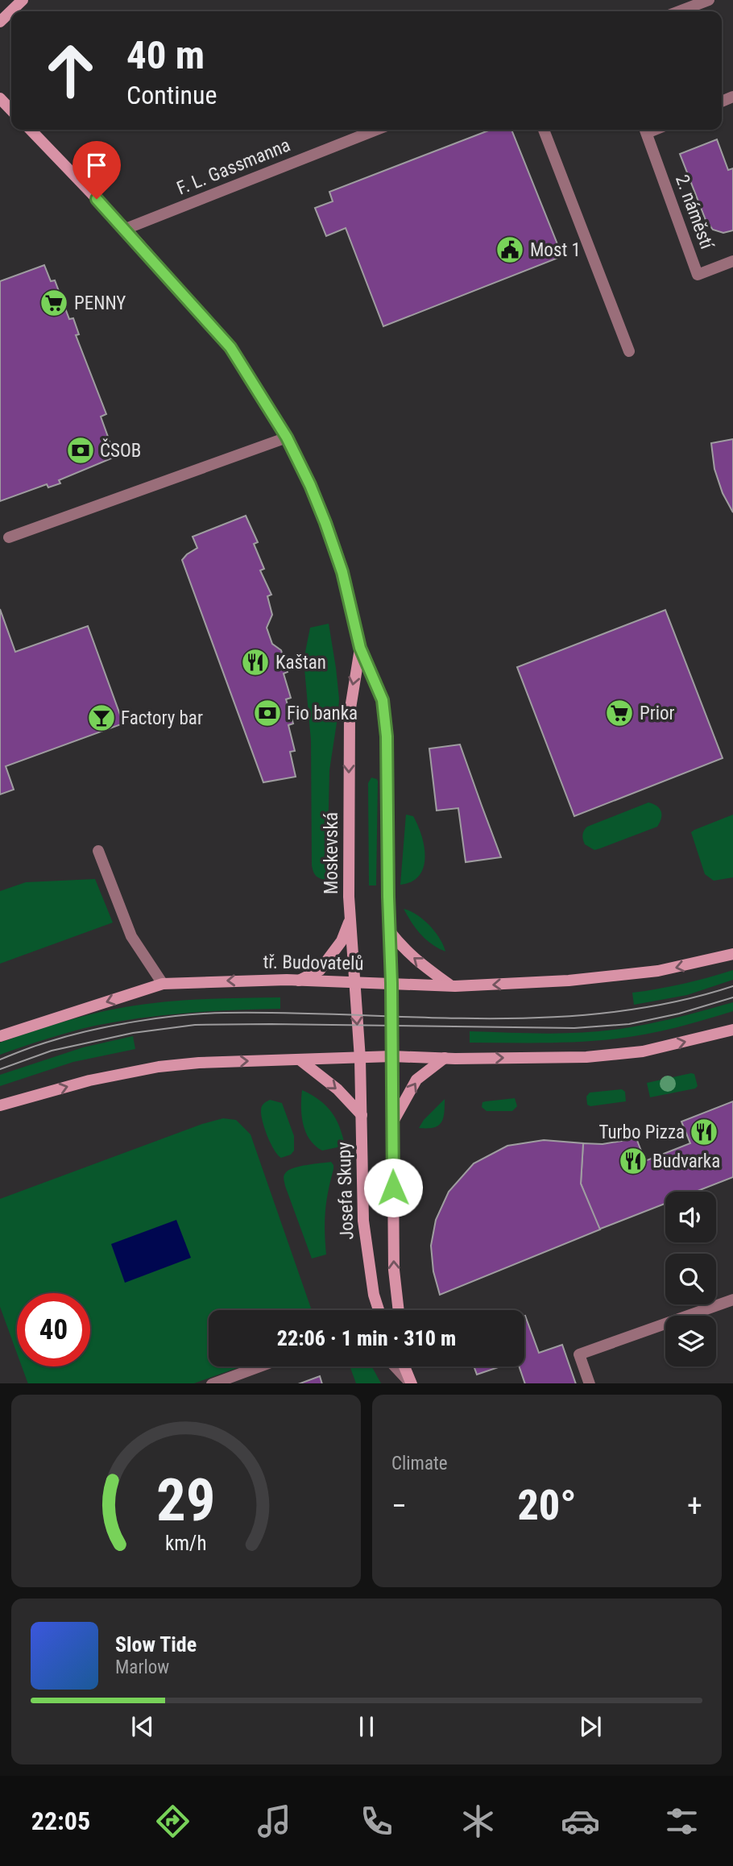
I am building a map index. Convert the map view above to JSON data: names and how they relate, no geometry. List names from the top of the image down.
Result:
{
  "streets": {
    "street": [
      "F. L. Gassmanna",
      "2. náměstí",
      "Moskevská",
      "tř. Budovatelů",
      "Josefa Skupy"
    ]
  },
  "crossings": [
    ["F. L. Gassmanna", "Moskevská"],
    ["Moskevská", "tř. Budovatelů"],
    ["Moskevská", "Josefa Skupy"]
  ],
  "places": {
    "public building": ["Most 1"],
    "supermarket": ["PENNY", "Prior"],
    "bank": ["ČSOB", "Fio banka"],
    "restaurant": ["Kaštan", "Turbo Pizza", "Budvarka"],
    "bar": ["Factory bar"]
  },
  "page": {
    "turn": ["40 m", "Continue"],
    "limit": "40",
    "trip": "22:06 · 1 min · 310 m",
    "tile": "Climate",
    "heat": ["−", "20°", "+"],
    "song": ["Slow Tide", "Marlow"],
    "tabs": "22:05",
    "gauge": ["29", "km/h"]
  }
}
